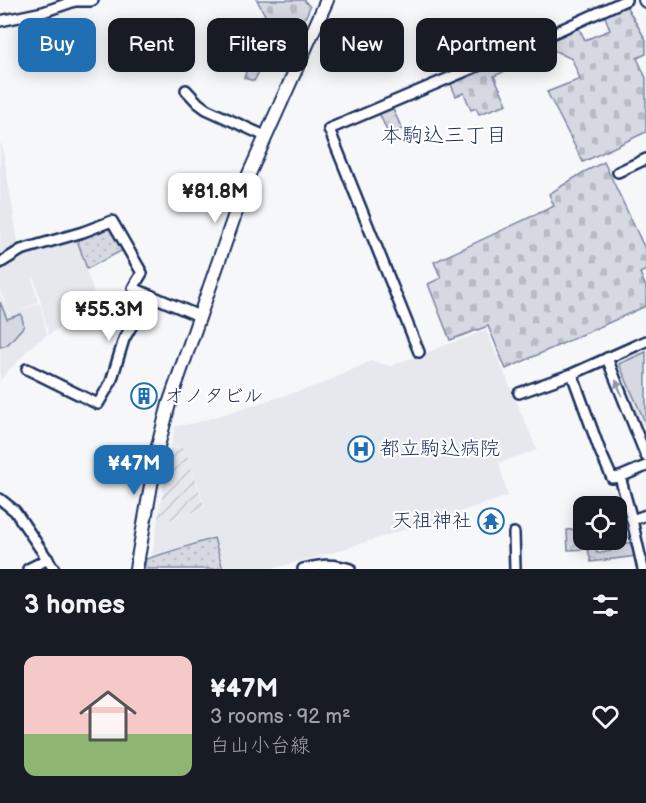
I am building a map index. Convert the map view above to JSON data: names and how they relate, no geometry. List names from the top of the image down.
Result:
{
  "districts": ["本駒込三丁目"],
  "places": {
    "building": ["オノタビル"],
    "hospital": ["都立駒込病院"],
    "temple": ["天祖神社"]
  },
  "page": {
    "chip": [
      "Buy",
      "Rent",
      "Filters",
      "New",
      "Apartment"
    ],
    "price": ["¥81.8M", "¥55.3M", "¥47M"],
    "heading": "3 homes",
    "list": [
      {
        "name": "¥47M",
        "note": "3 rooms · 92 m² · 白山小台線"
      }
    ]
  }
}
